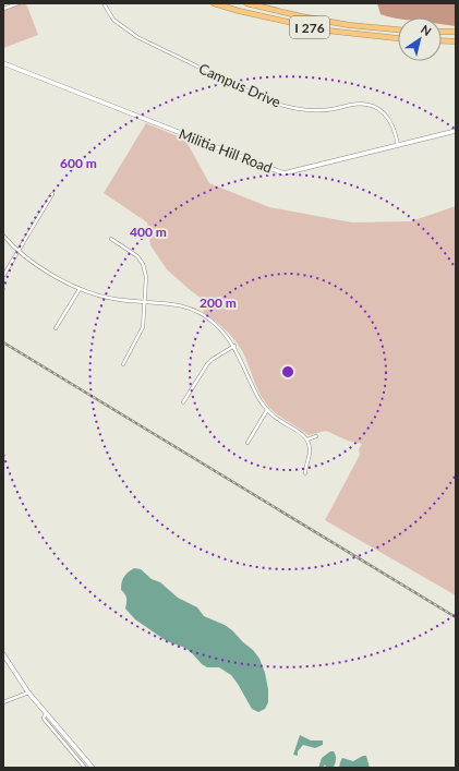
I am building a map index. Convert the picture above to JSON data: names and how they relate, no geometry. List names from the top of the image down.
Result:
{
  "streets": {
    "highway": ["I 276"],
    "street": ["Campus Drive", "Militia Hill Road"]
  },
  "crossings": [
    ["Campus Drive", "Militia Hill Road"]
  ],
  "north": "top right",
  "rings": ["600 m", "400 m", "200 m"]
}
